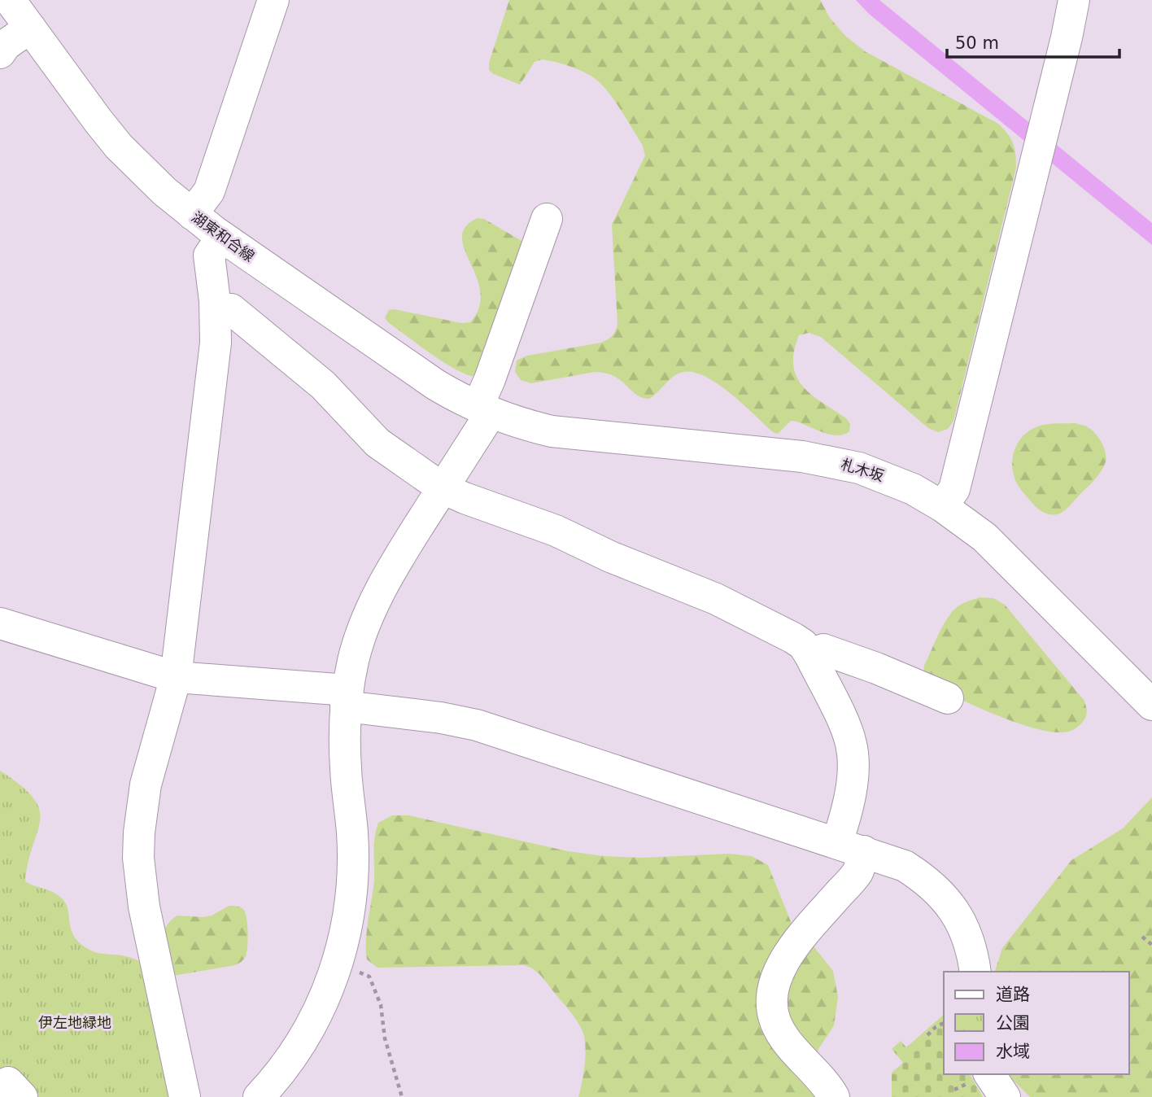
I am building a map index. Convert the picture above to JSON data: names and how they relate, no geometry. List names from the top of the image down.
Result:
{
  "streets": {
    "street": ["湖東和合線", "札木坂"]
  },
  "crossings": [
    ["湖東和合線", "札木坂"]
  ],
  "parks": ["伊左地緑地"],
  "legend": ["道路", "公園", "水域"],
  "scale_bar": "50 m"
}
